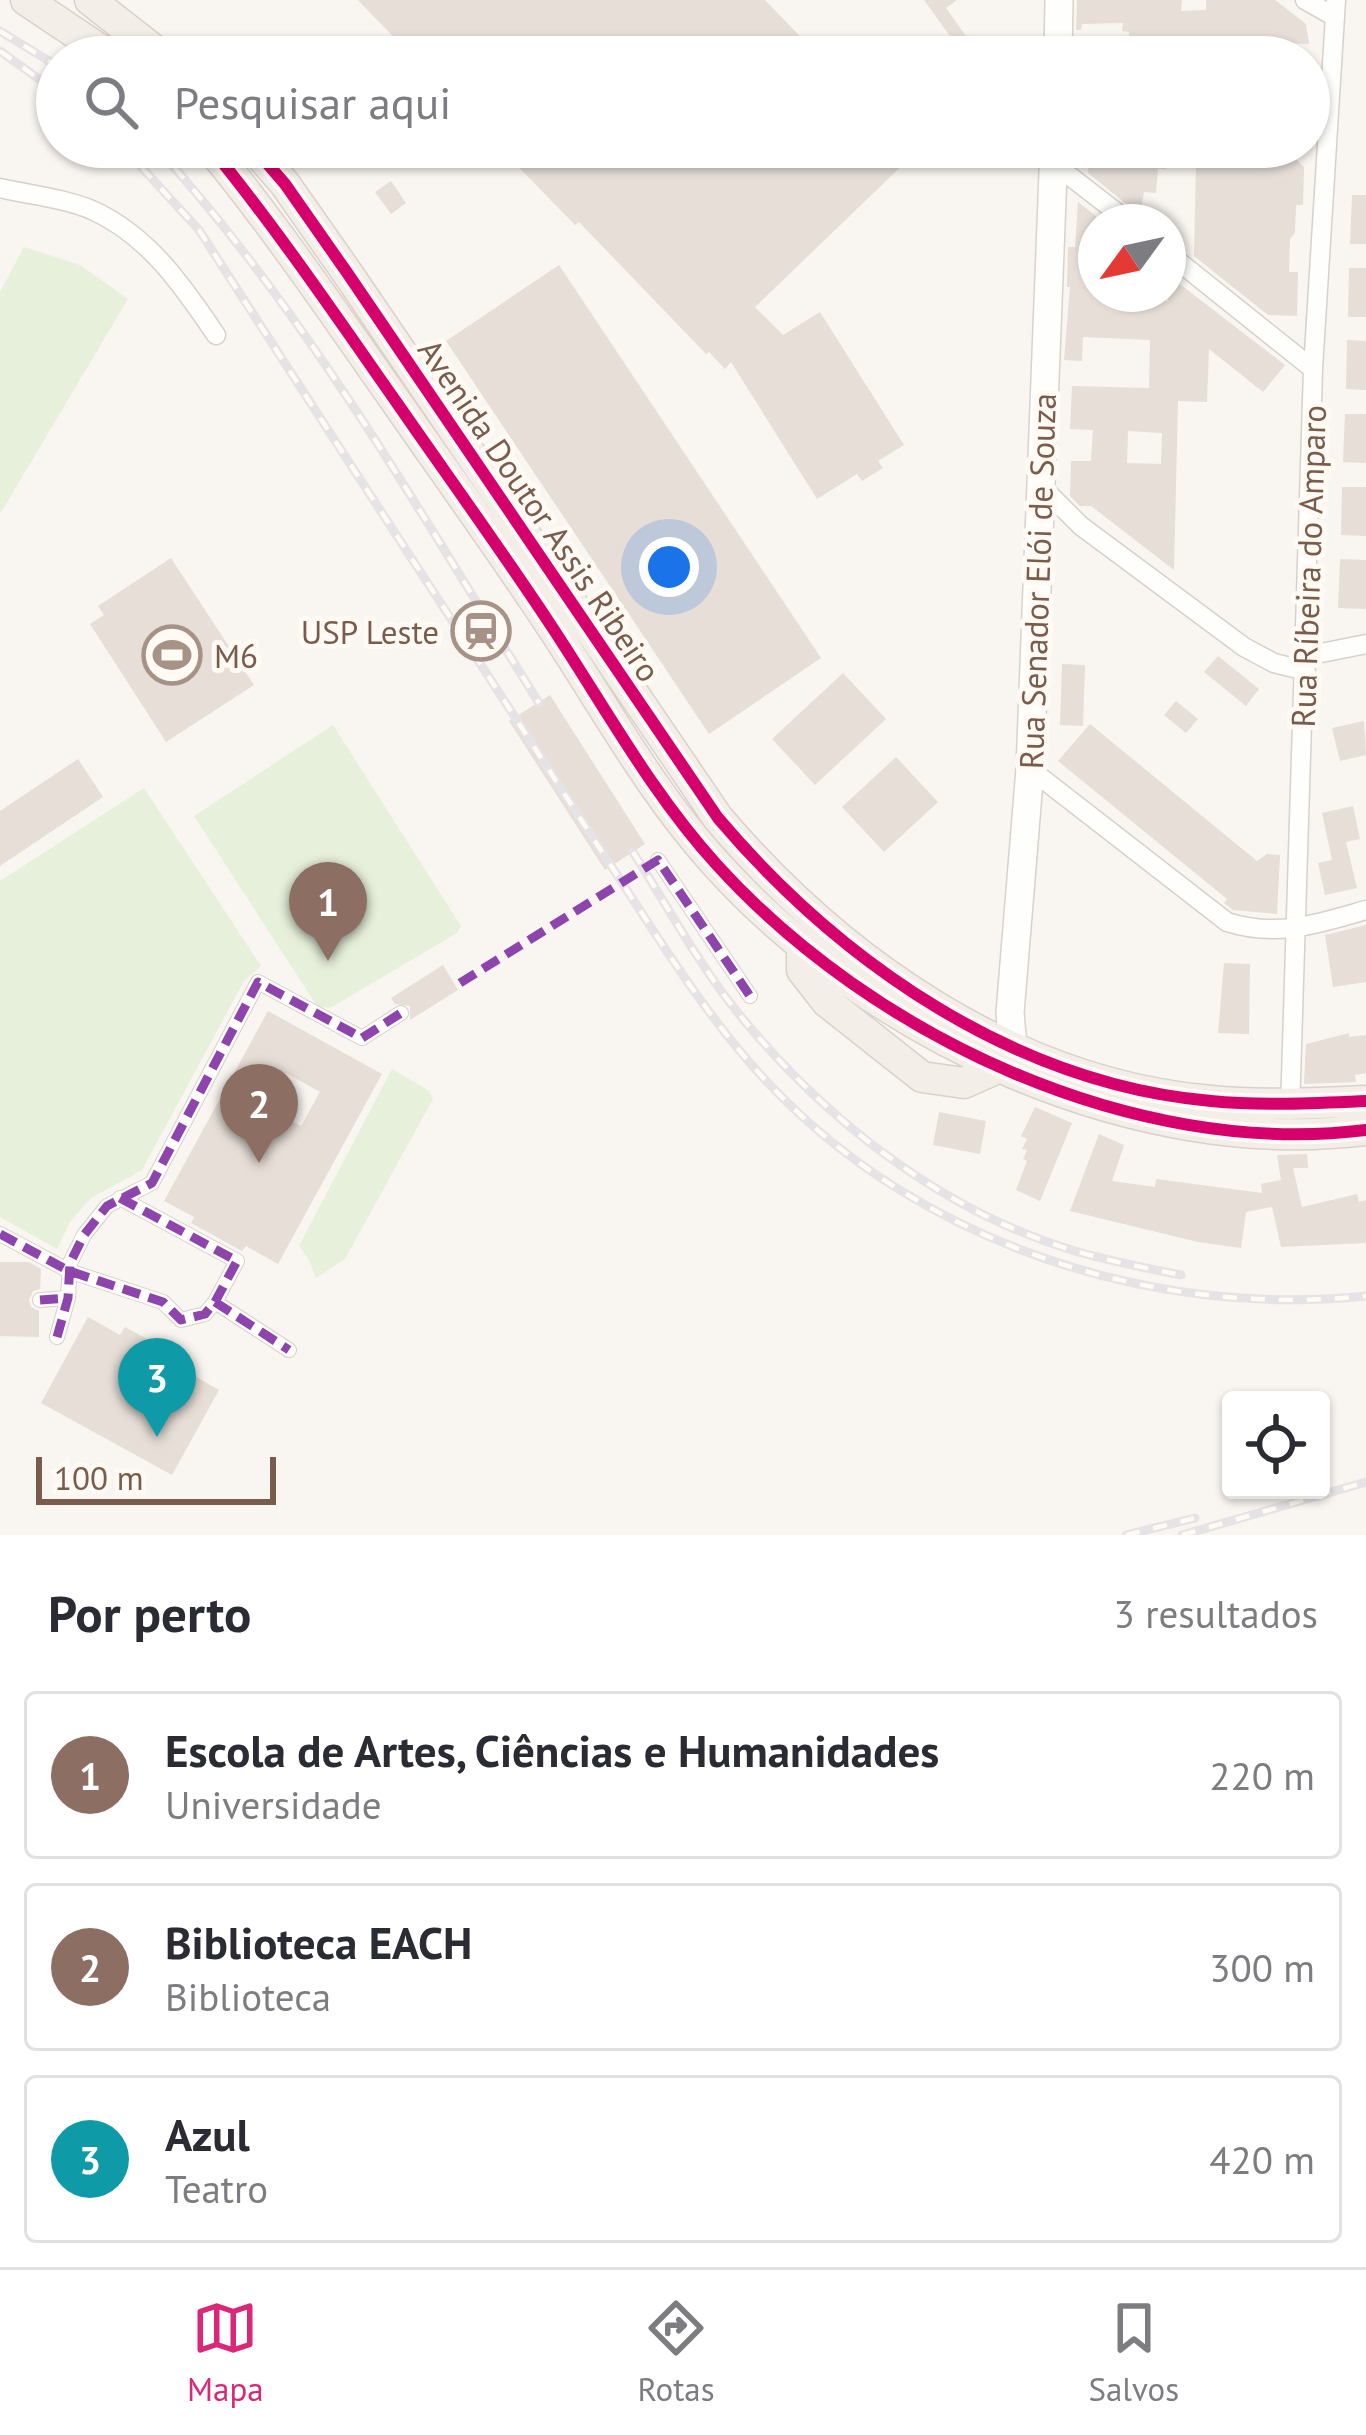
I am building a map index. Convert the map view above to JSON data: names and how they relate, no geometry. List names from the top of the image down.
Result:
{
  "streets": {
    "main road": ["Avenida Doutor Assis Ribeiro", "Rua Senador Elói de Souza"],
    "street": ["Rua Ríbeira do Amparo"]
  },
  "crossings": [
    ["Avenida Doutor Assis Ribeiro", "Rua Ríbeira do Amparo"],
    ["Avenida Doutor Assis Ribeiro", "Rua Senador Elói de Souza"]
  ],
  "places": {
    "station": ["USP Leste"],
    "sports": ["M6"]
  },
  "scale_bar": "100 m",
  "north": "bottom left",
  "page": {
    "search": "Pesquisar aqui",
    "pins": ["1", "2", "3"],
    "scale": "100 m",
    "heading": ["Por perto", "3 resultados"],
    "list": [
      {
        "mark": "1",
        "name": "Escola de Artes, Ciências e Humanidades",
        "note": "Universidade",
        "value": "220 m"
      },
      {
        "mark": "2",
        "name": "Biblioteca EACH",
        "note": "Biblioteca",
        "value": "300 m"
      },
      {
        "mark": "3",
        "name": "Azul",
        "note": "Teatro",
        "value": "420 m"
      }
    ],
    "nav": ["Mapa", "Rotas", "Salvos"]
  }
}
